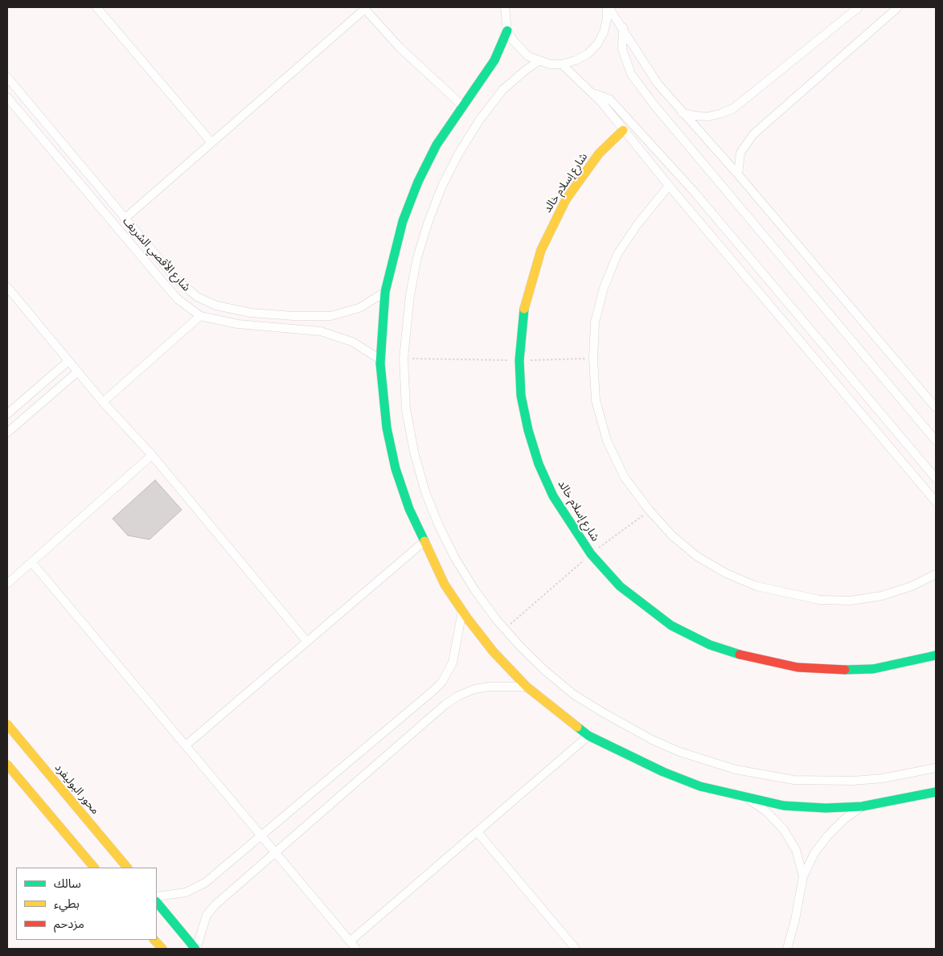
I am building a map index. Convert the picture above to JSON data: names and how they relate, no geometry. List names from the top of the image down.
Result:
{
  "streets": {
    "street": ["شارع إسلام خالد", "شارع الأقصي الشريف", "محور البوليفرد"]
  },
  "legend": ["سالك", "بطيء", "مزدحم"]
}
